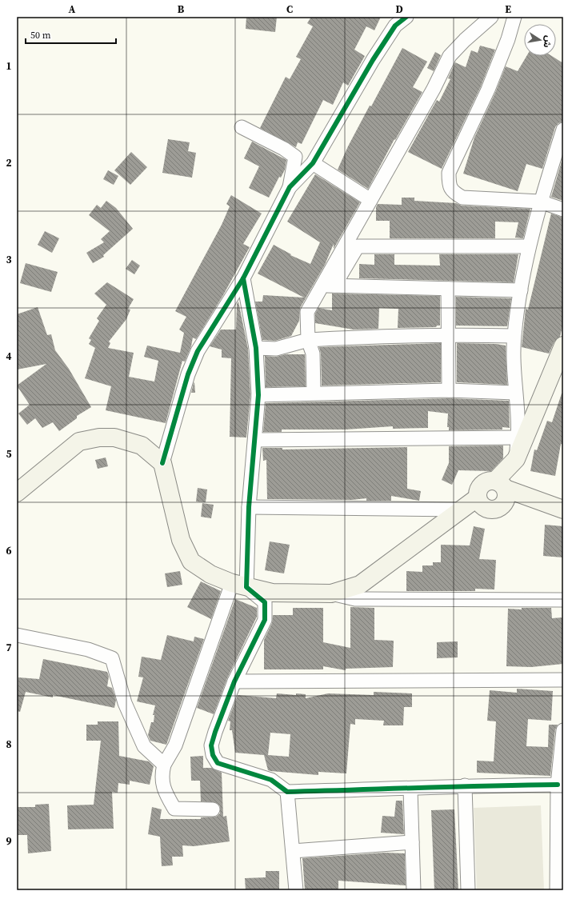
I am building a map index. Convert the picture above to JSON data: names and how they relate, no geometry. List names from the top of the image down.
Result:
{
  "scale_bar": "50 m",
  "north": "right",
  "grid": {
    "columns": [
      "A",
      "B",
      "C",
      "D",
      "E"
    ],
    "rows": [
      "1",
      "2",
      "3",
      "4",
      "5",
      "6",
      "7",
      "8",
      "9"
    ]
  }
}
